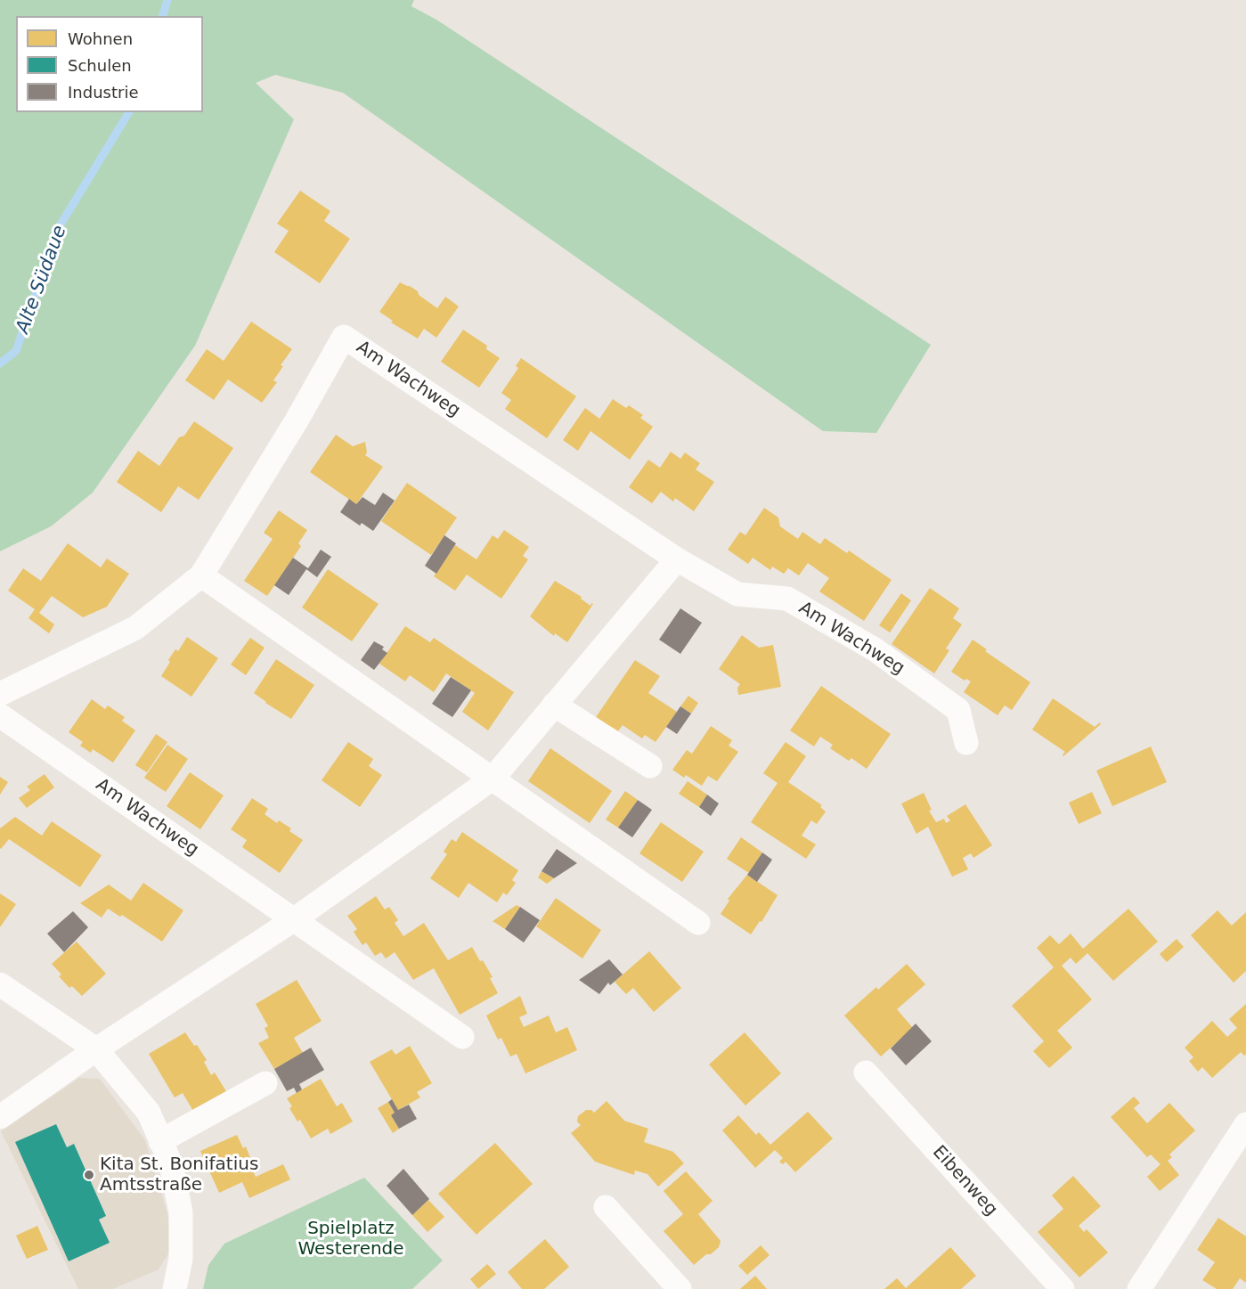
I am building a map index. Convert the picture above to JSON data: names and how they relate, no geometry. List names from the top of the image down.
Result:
{
  "streets": {
    "street": ["Am Wachweg", "Eibenweg"]
  },
  "water": ["Alte Südaue"],
  "parks": ["Spielplatz Westerende"],
  "places": ["Kita St. Bonifatius Amtsstraße"],
  "legend": ["Wohnen", "Schulen", "Industrie"]
}
